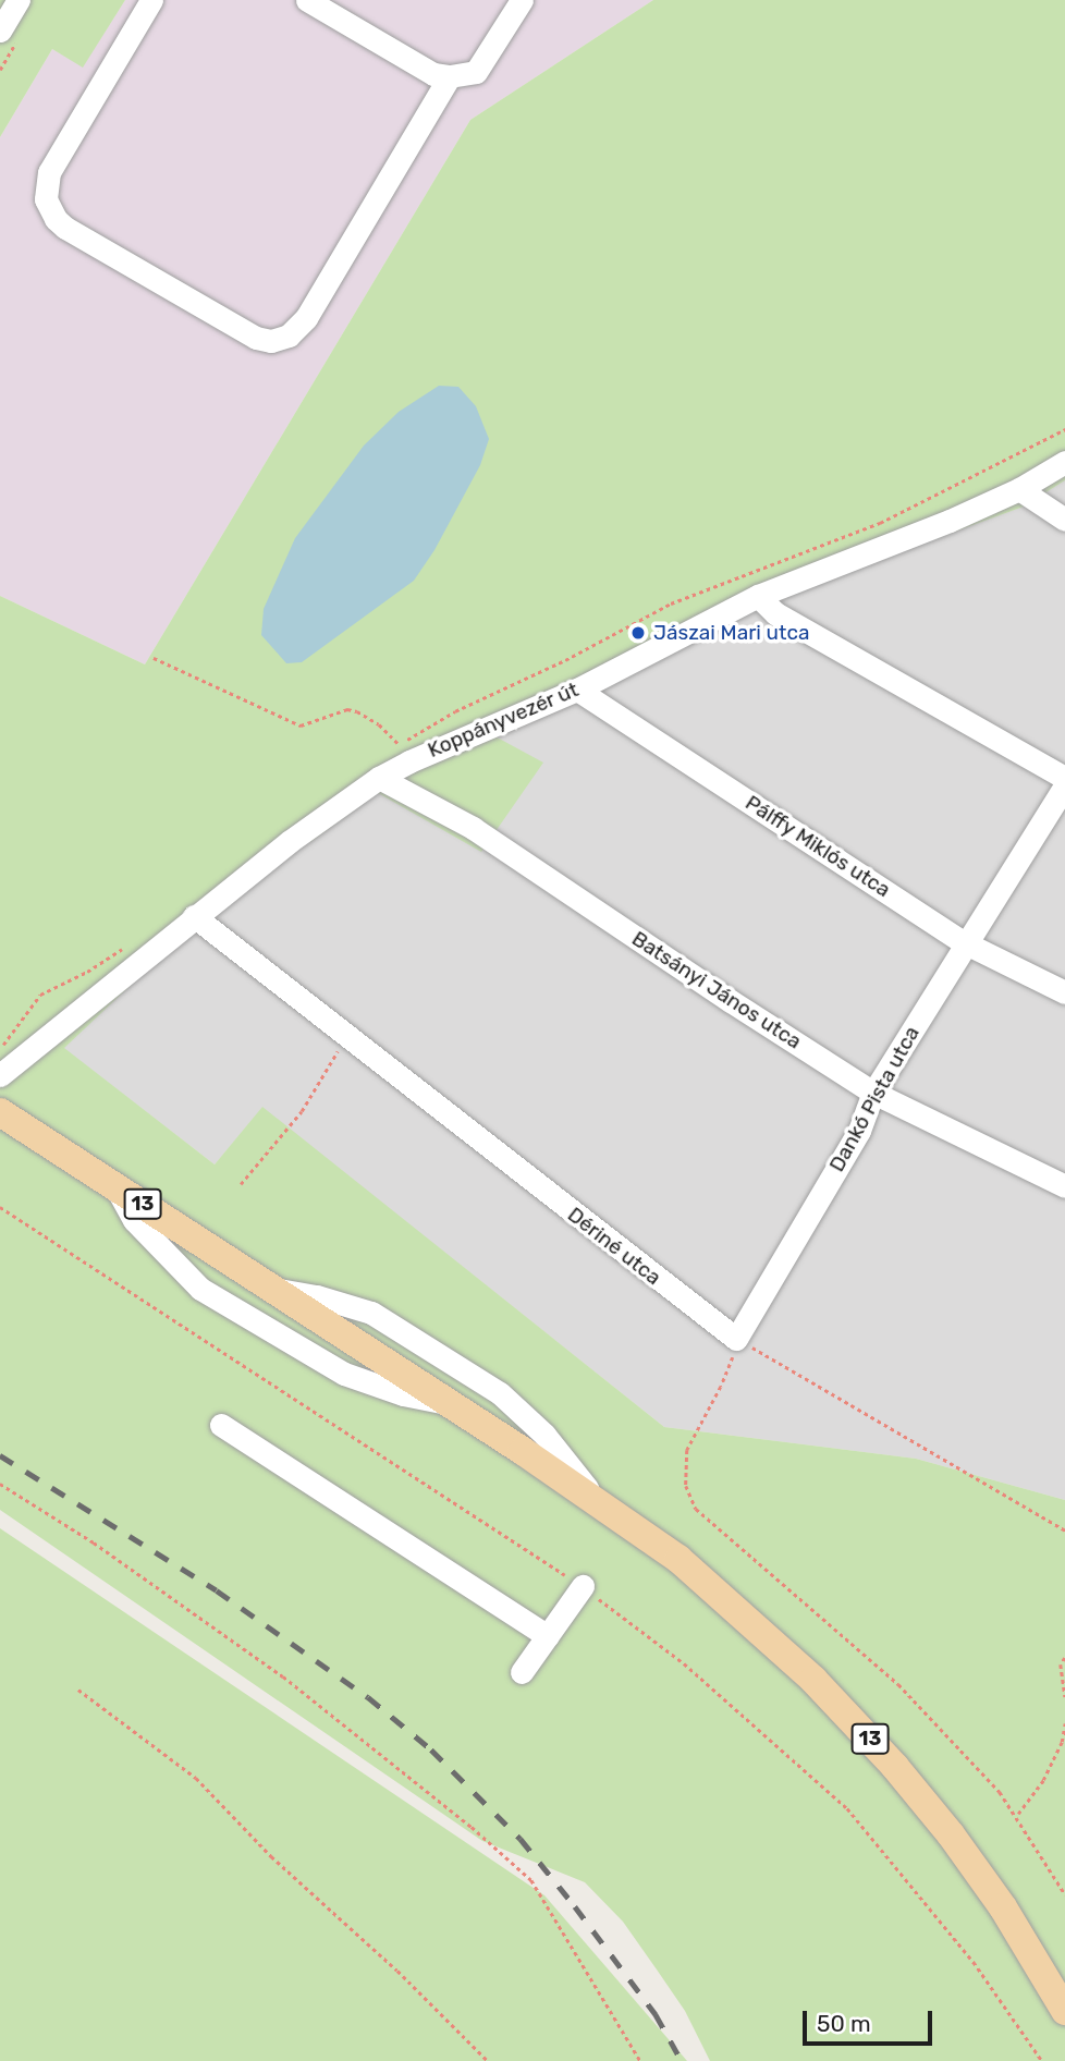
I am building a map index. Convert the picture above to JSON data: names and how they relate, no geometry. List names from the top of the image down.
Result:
{
  "streets": {
    "main road": ["13"],
    "street": [
      "Koppányvezér út",
      "Pálffy Miklós utca",
      "Batsányi János utca",
      "Dankó Pista utca",
      "Dériné utca"
    ]
  },
  "crossings": [
    ["Koppányvezér út", "Pálffy Miklós utca"],
    ["Koppányvezér út", "Batsányi János utca"],
    ["Koppányvezér út", "Dériné utca"],
    ["Pálffy Miklós utca", "Dankó Pista utca"],
    ["Batsányi János utca", "Dankó Pista utca"],
    ["Dankó Pista utca", "Dériné utca"]
  ],
  "places": ["Jászai Mari utca"],
  "scale_bar": "50 m"
}
